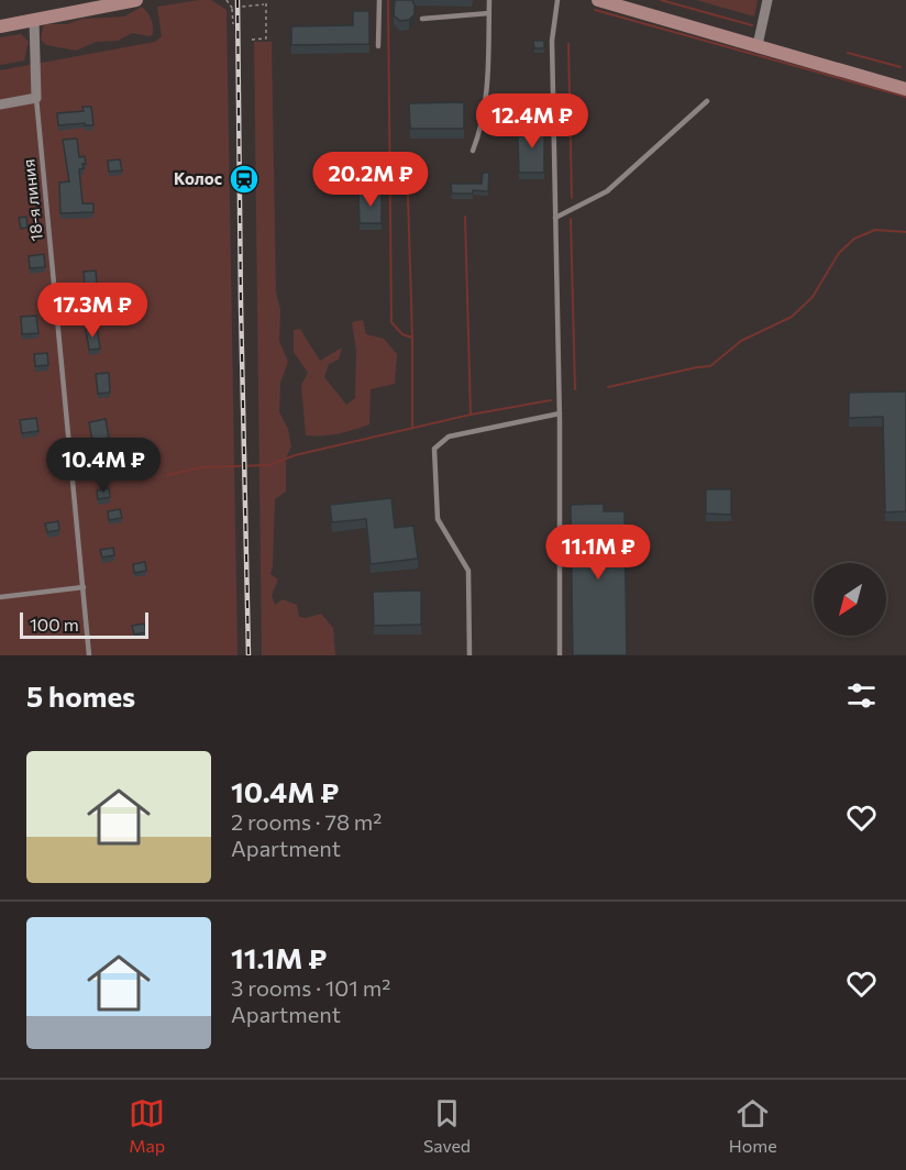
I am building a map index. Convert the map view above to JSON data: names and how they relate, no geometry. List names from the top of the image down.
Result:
{
  "streets": {
    "lane": ["18-я линия"]
  },
  "places": {
    "station": ["Колос"]
  },
  "scale_bar": "100 m",
  "north": "bottom left",
  "page": {
    "price": [
      "12.4M ₽",
      "20.2M ₽",
      "17.3M ₽",
      "10.4M ₽",
      "11.1M ₽"
    ],
    "scale": "100 m",
    "heading": "5 homes",
    "list": [
      {
        "name": "10.4M ₽",
        "note": "2 rooms · 78 m² · Apartment"
      },
      {
        "name": "11.1M ₽",
        "note": "3 rooms · 101 m² · Apartment"
      }
    ],
    "tabs": ["Map", "Saved", "Home"]
  }
}
